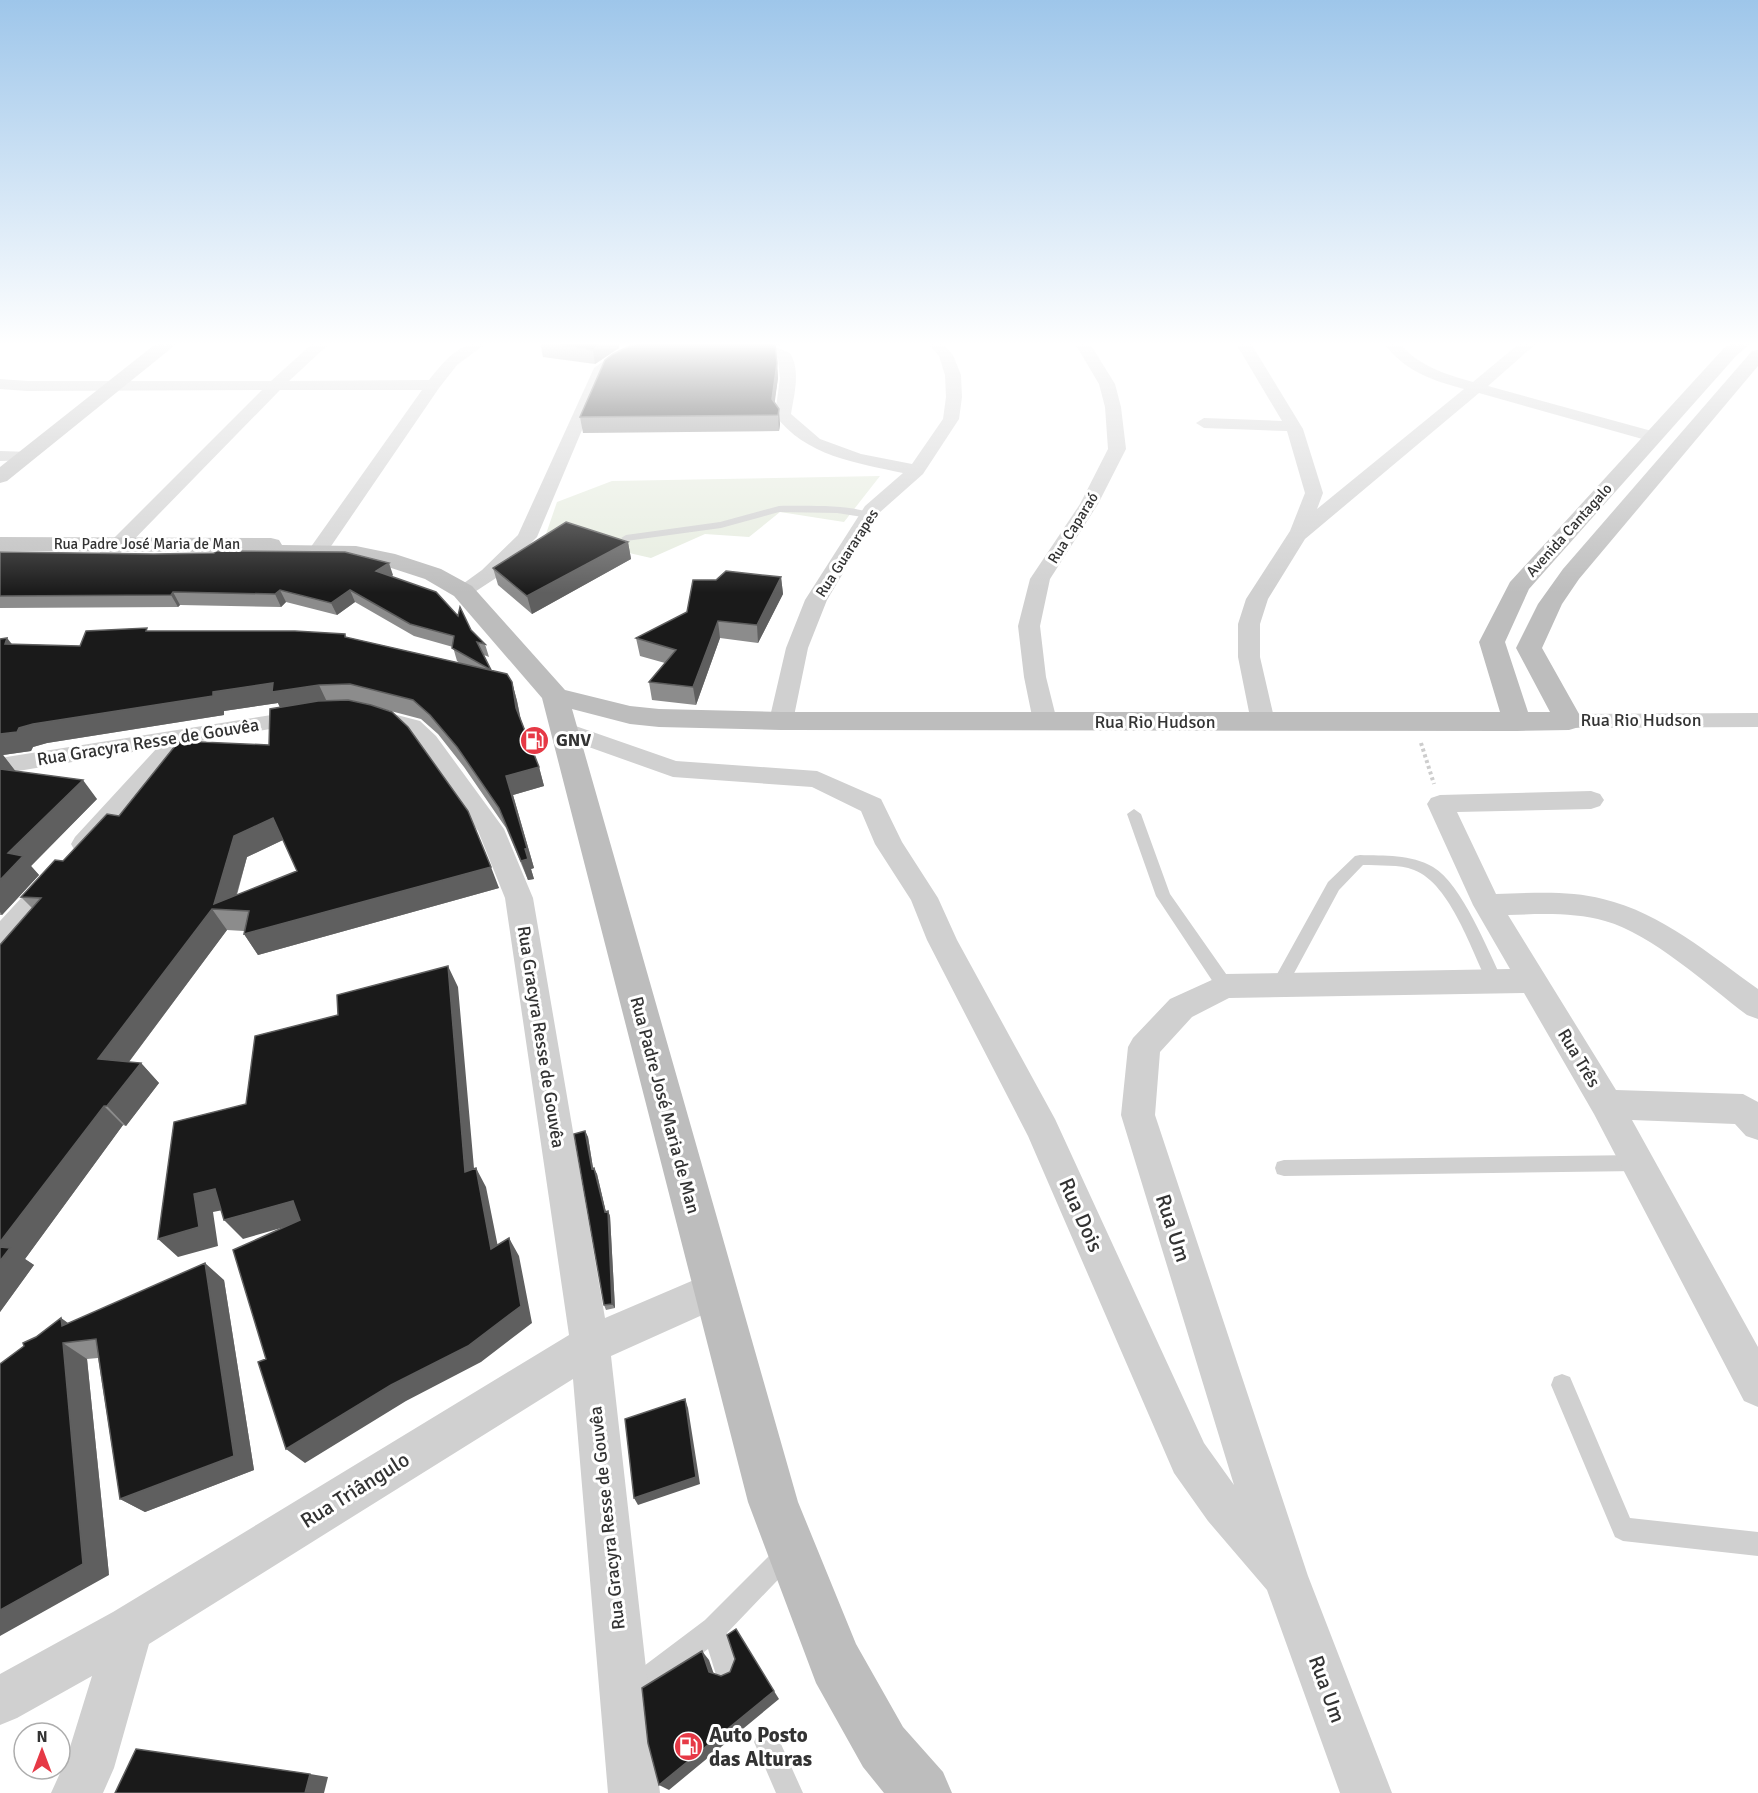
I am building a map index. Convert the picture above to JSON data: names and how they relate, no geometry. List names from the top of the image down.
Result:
{
  "streets": {
    "street": [
      "Rua Caparaó",
      "Avenida Cantagalo",
      "Rua Padre José Maria de Man",
      "Rua Guararapes",
      "Rua Rio Hudson",
      "Rua Gracyra Resse de Gouvêa",
      "Rua Três",
      "Rua Dois",
      "Rua Um",
      "Rua Triângulo"
    ]
  },
  "crossings": [
    ["Rua Caparaó", "Rua Rio Hudson"],
    ["Avenida Cantagalo", "Rua Rio Hudson"],
    ["Rua Padre José Maria de Man", "Rua Rio Hudson"],
    ["Rua Padre José Maria de Man", "Rua Dois"],
    ["Rua Padre José Maria de Man", "Rua Triângulo"],
    ["Rua Guararapes", "Rua Rio Hudson"],
    ["Rua Gracyra Resse de Gouvêa", "Rua Triângulo"],
    ["Rua Três", "Rua Um"],
    ["Rua Dois", "Rua Um"]
  ],
  "places": {
    "fuel station": ["GNV", "Auto Posto das Alturas"]
  },
  "north": "top"
}
